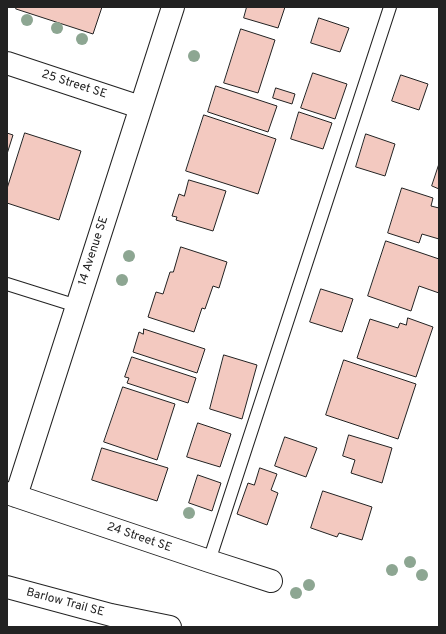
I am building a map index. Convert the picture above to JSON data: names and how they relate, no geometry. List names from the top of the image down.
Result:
{
  "streets": {
    "street": [
      "25 Street SE",
      "14 Avenue SE",
      "24 Street SE",
      "Barlow Trail SE"
    ]
  },
  "crossings": [
    ["25 Street SE", "14 Avenue SE"],
    ["14 Avenue SE", "24 Street SE"]
  ]
}
